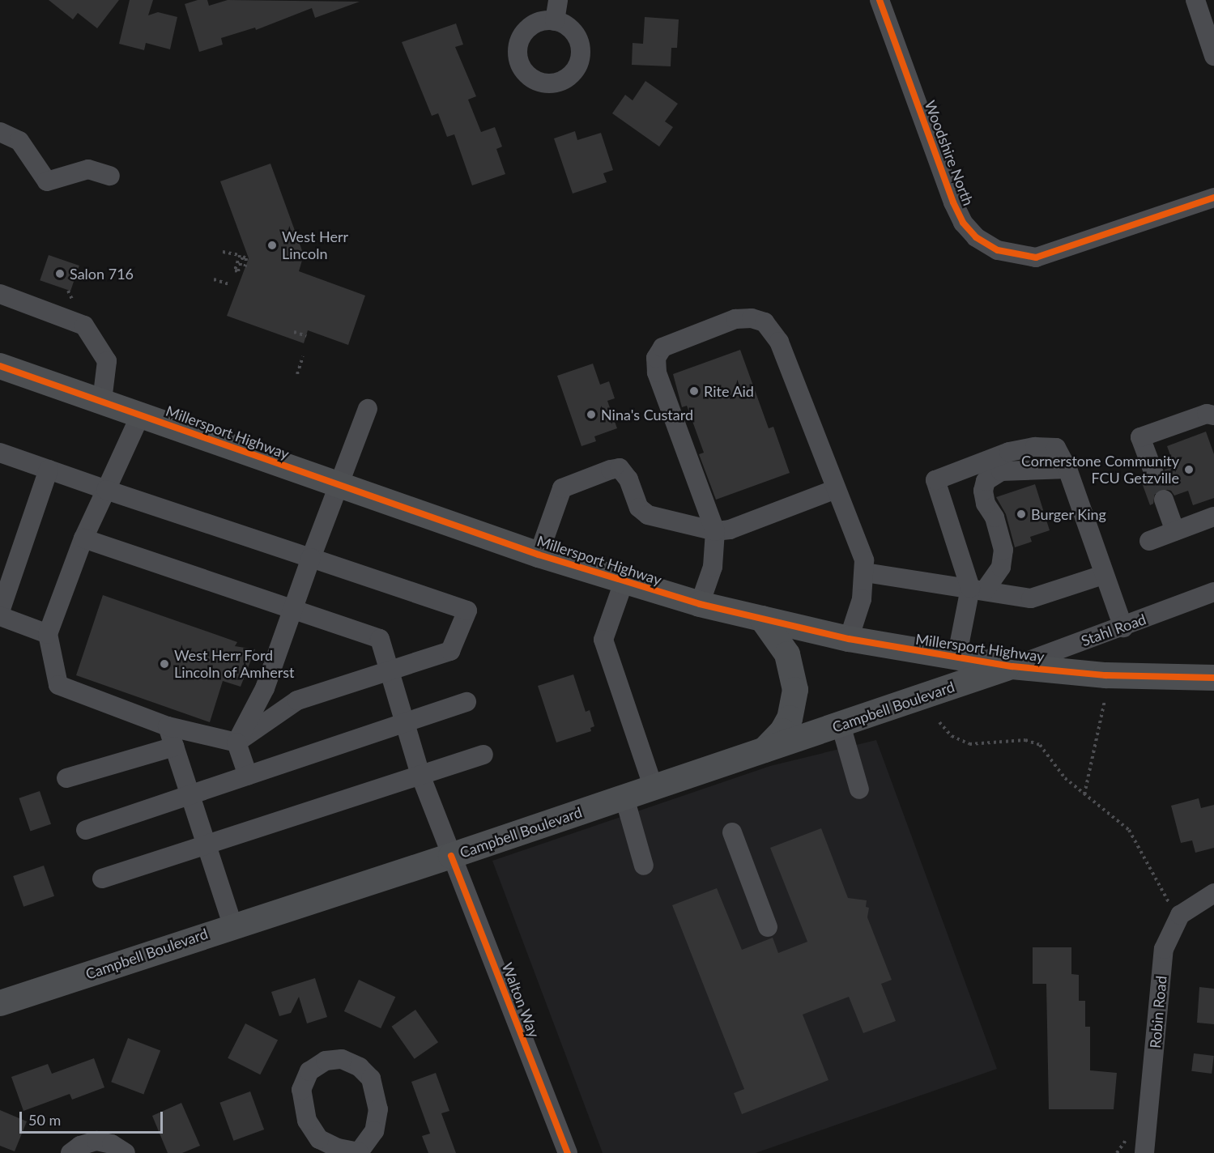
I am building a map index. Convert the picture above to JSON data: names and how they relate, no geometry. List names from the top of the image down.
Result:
{
  "streets": {
    "main road": ["Millersport Highway", "Campbell Boulevard"],
    "street": [
      "Woodshire North",
      "Stahl Road",
      "Walton Way",
      "Robin Road"
    ]
  },
  "crossings": [
    ["Millersport Highway", "Stahl Road"],
    ["Millersport Highway", "Campbell Boulevard"],
    ["Stahl Road", "Campbell Boulevard"],
    ["Campbell Boulevard", "Walton Way"]
  ],
  "places": [
    "West Herr Lincoln",
    "Salon 716",
    "Rite Aid",
    "Nina's Custard",
    "Cornerstone Community FCU Getzville",
    "Burger King",
    "West Herr Ford Lincoln of Amherst"
  ],
  "scale_bar": "50 m"
}
